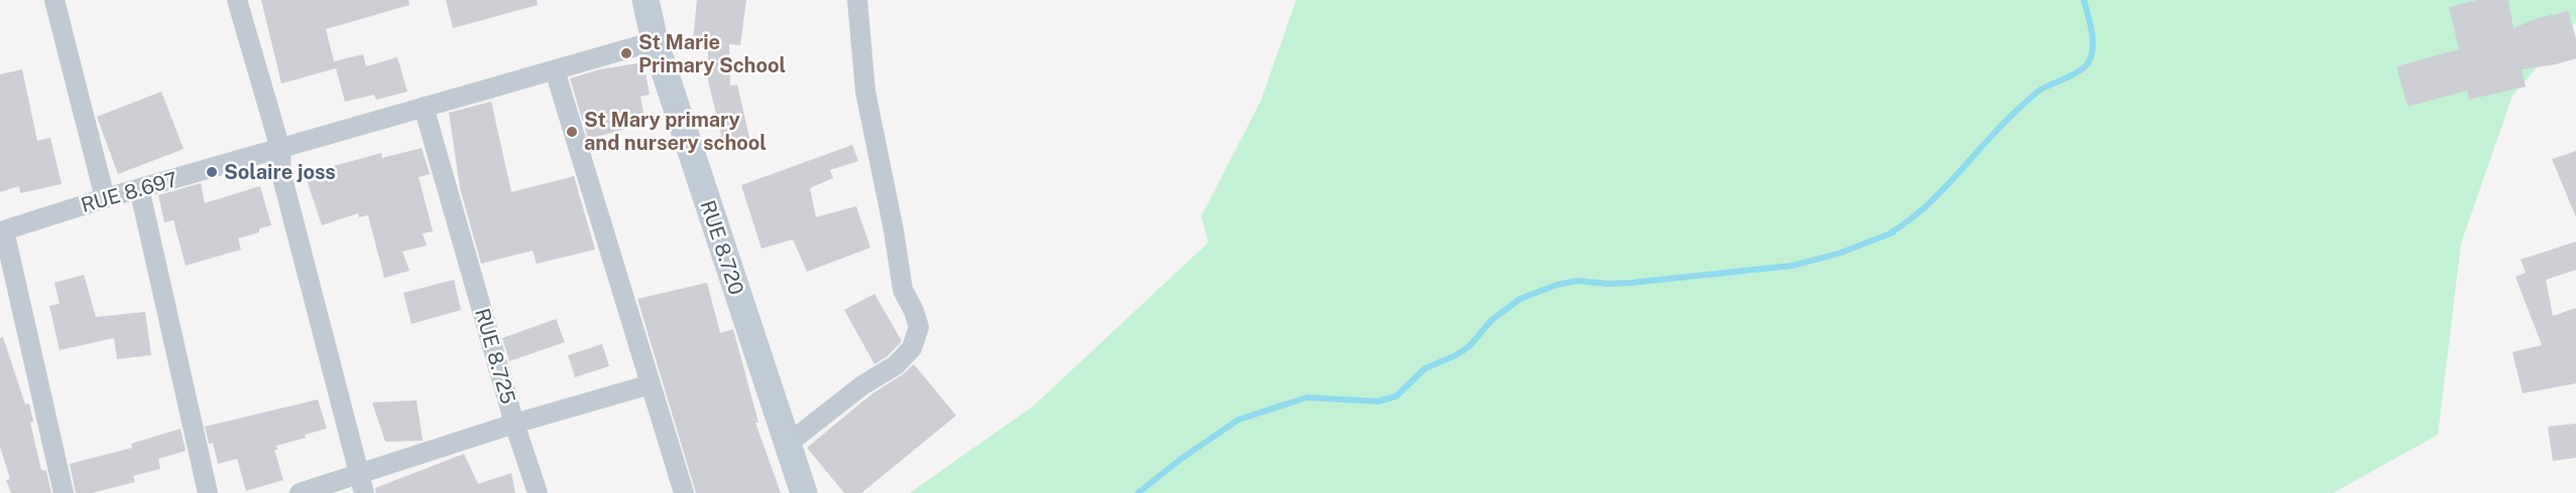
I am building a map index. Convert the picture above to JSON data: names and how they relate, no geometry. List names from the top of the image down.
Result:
{
  "streets": {
    "main road": ["RUE 8.720"],
    "street": ["RUE 8.697", "RUE 8.725"]
  },
  "crossings": [
    ["RUE 8.697", "RUE 8.720"],
    ["RUE 8.697", "RUE 8.725"]
  ],
  "places": ["St Marie Primary School", "St Mary primary and nursery school", "Solaire joss"]
}
